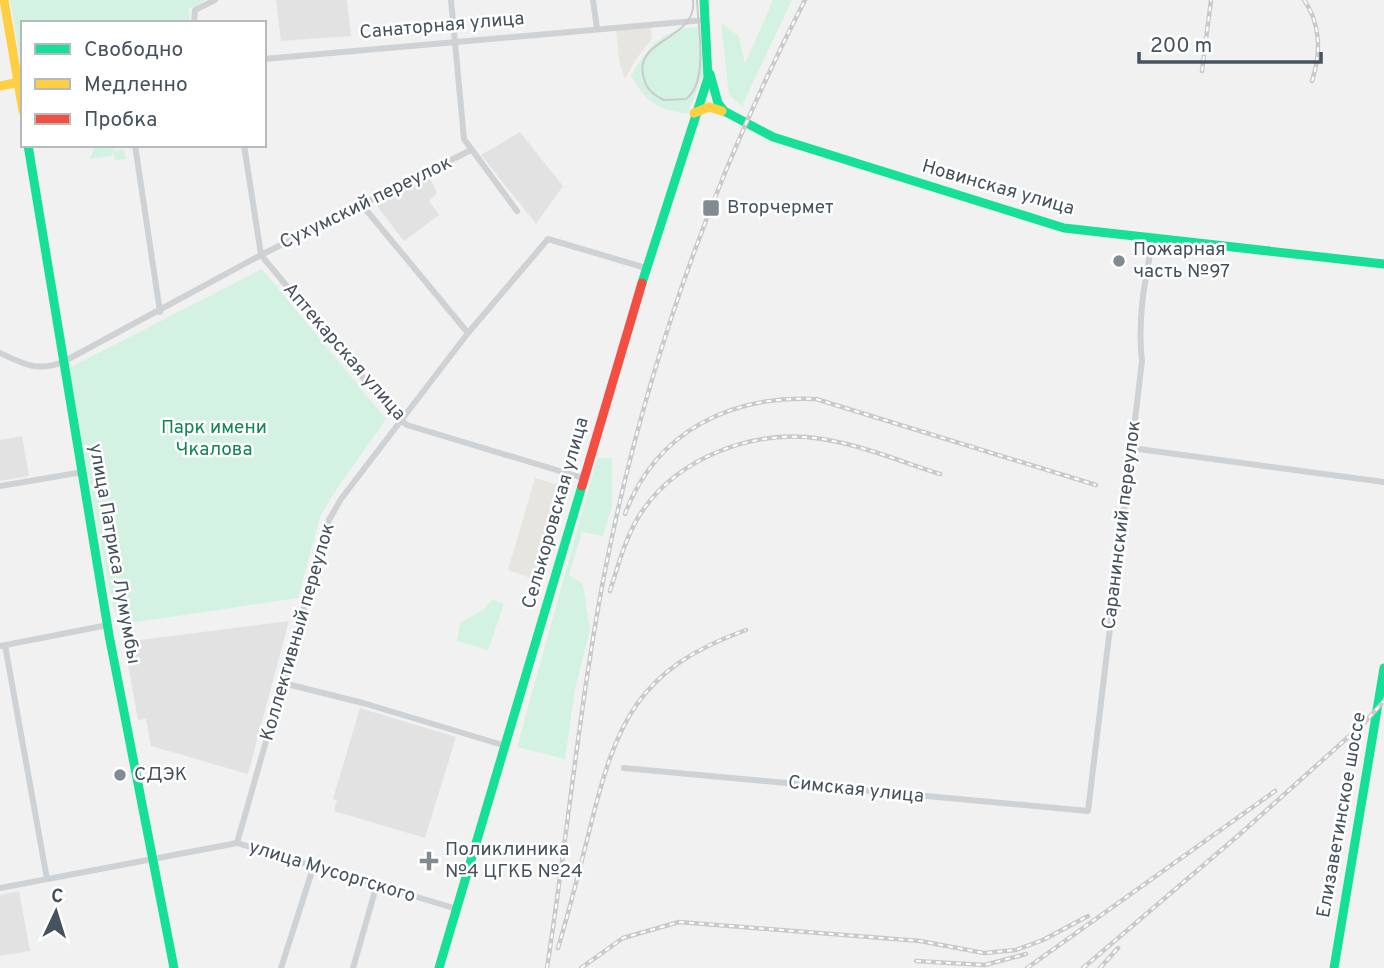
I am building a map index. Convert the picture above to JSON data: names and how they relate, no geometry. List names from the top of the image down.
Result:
{
  "streets": {
    "main road": [
      "Новинская улица",
      "Селькоровская улица",
      "улица Патриса Лумумбы",
      "Елизаветинское шоссе"
    ],
    "street": [
      "Санаторная улица",
      "Сухумский переулок",
      "Аптекарская улица",
      "Саранинский переулок",
      "Коллективный переулок",
      "Симская улица",
      "улица Мусоргского"
    ]
  },
  "crossings": [
    ["Новинская улица", "Саранинский переулок"],
    ["Сухумский переулок", "Аптекарская улица"],
    ["Сухумский переулок", "улица Патриса Лумумбы"],
    ["Аптекарская улица", "Селькоровская улица"],
    ["Аптекарская улица", "Коллективный переулок"],
    ["Селькоровская улица", "Коллективный переулок"],
    ["Селькоровская улица", "улица Мусоргского"],
    ["Саранинский переулок", "Симская улица"],
    ["улица Патриса Лумумбы", "улица Мусоргского"],
    ["Коллективный переулок", "улица Мусоргского"]
  ],
  "parks": ["Парк имени Чкалова"],
  "places": {
    "transit": ["Вторчермет"],
    "other": ["Пожарная часть №97", "СДЭК"],
    "health": ["Поликлиника №4 ЦГКБ №24"]
  },
  "legend": ["Свободно", "Медленно", "Пробка"],
  "scale_bar": "200 m",
  "north": "top"
}
